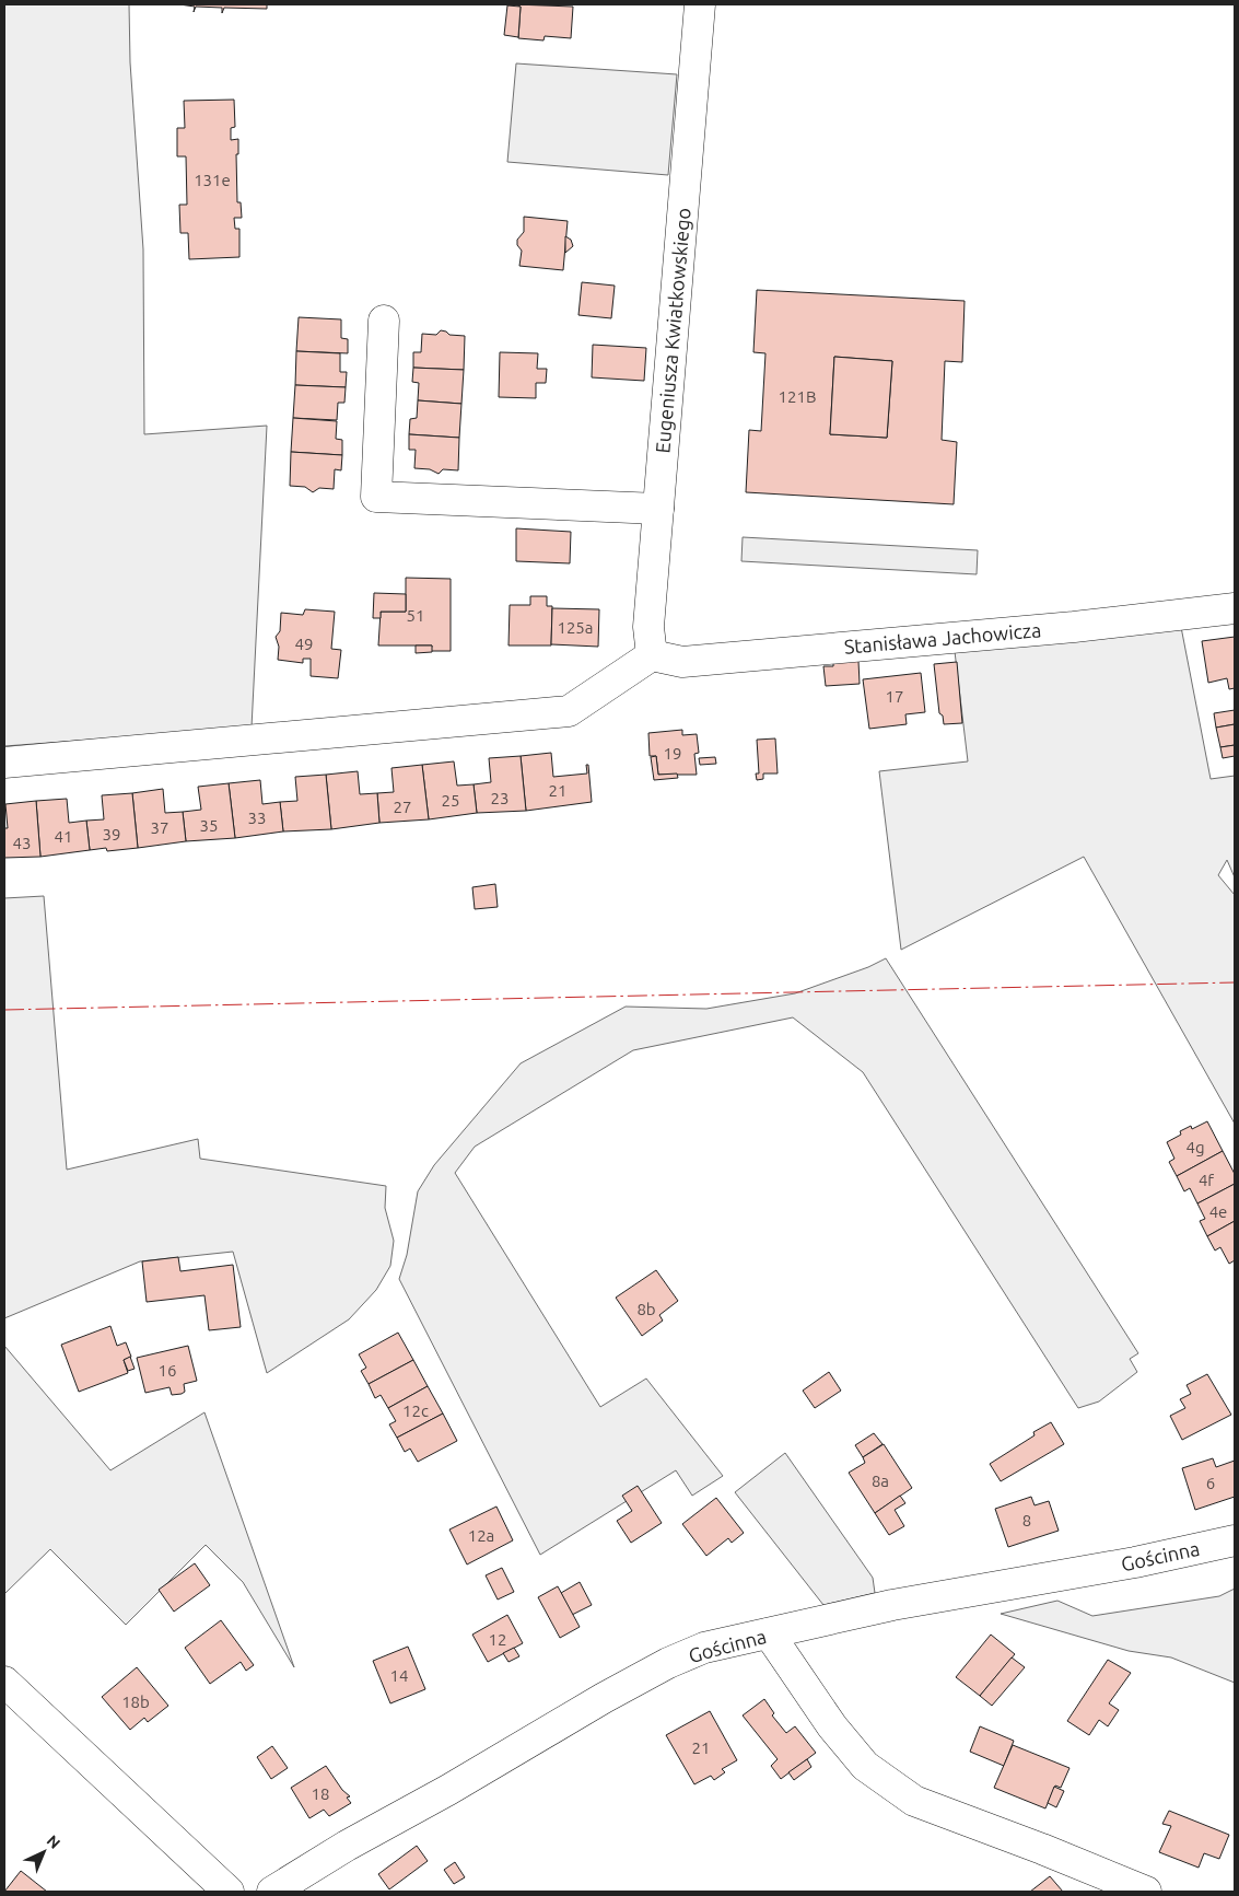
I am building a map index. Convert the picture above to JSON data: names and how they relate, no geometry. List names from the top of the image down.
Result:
{
  "streets": {
    "street": ["Eugeniusza Kwiatkowskiego", "Stanisława Jachowicza", "Gościnna"]
  },
  "crossings": [
    ["Eugeniusza Kwiatkowskiego", "Stanisława Jachowicza"]
  ],
  "house_numbers": [
    "131e",
    "121B",
    "51",
    "125a",
    "49",
    "17",
    "19",
    "21",
    "23",
    "25",
    "27",
    "33",
    "35",
    "37",
    "39",
    "41",
    "43",
    "4g",
    "4f",
    "4e",
    "8b",
    "16",
    "12c",
    "8a",
    "6",
    "8",
    "12a",
    "12",
    "14",
    "18b",
    "21",
    "18"
  ],
  "north": "top right"
}
